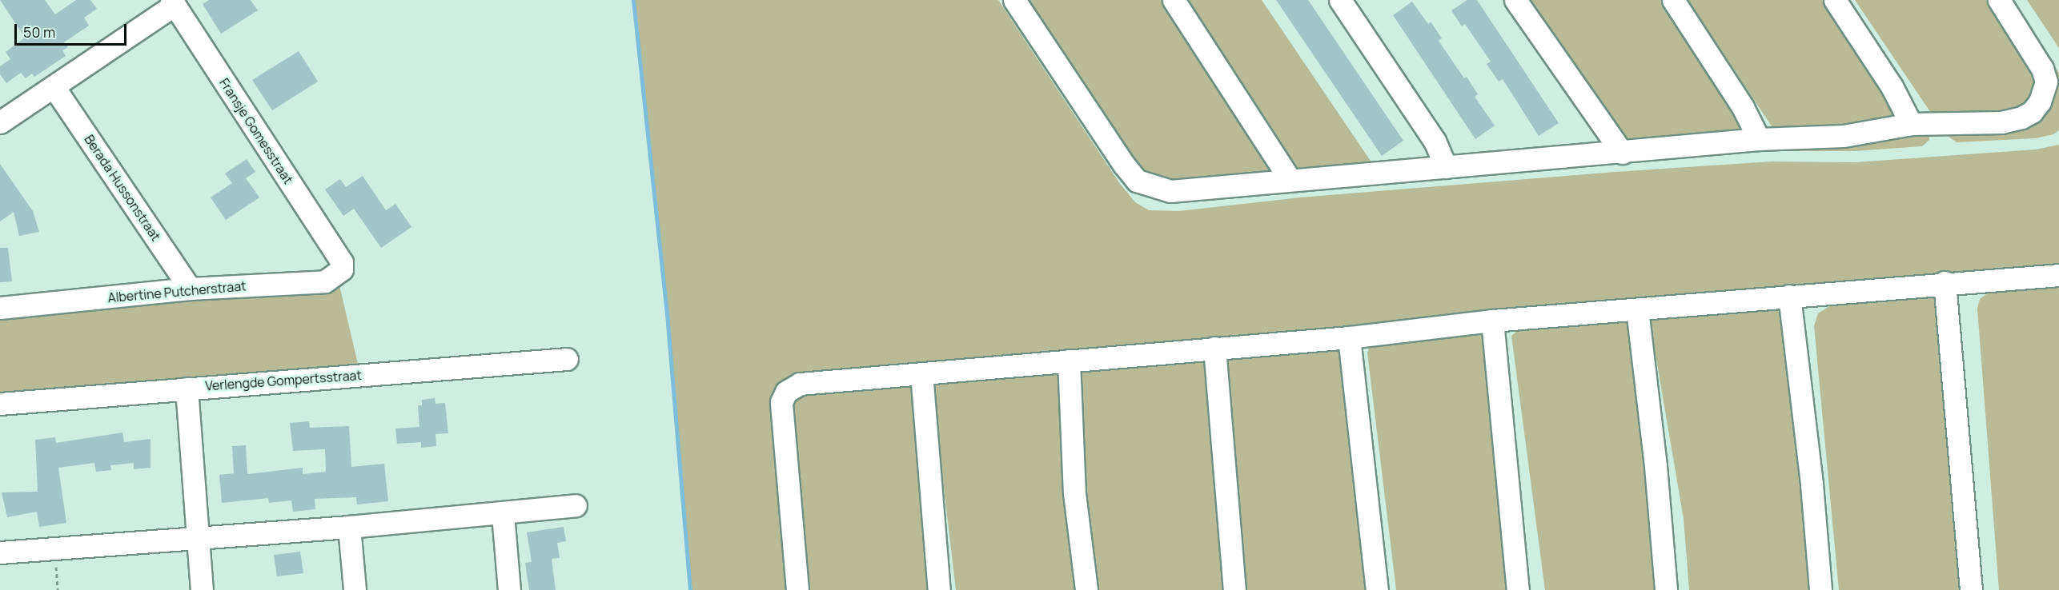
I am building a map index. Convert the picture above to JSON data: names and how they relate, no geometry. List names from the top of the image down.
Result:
{
  "streets": {
    "street": [
      "Fransje Gomesstraat",
      "Berada Hussonstraat",
      "Albertine Putcherstraat",
      "Verlengde Gompertsstraat"
    ]
  },
  "crossings": [
    ["Fransje Gomesstraat", "Albertine Putcherstraat"],
    ["Berada Hussonstraat", "Albertine Putcherstraat"]
  ],
  "scale_bar": "50 m"
}
